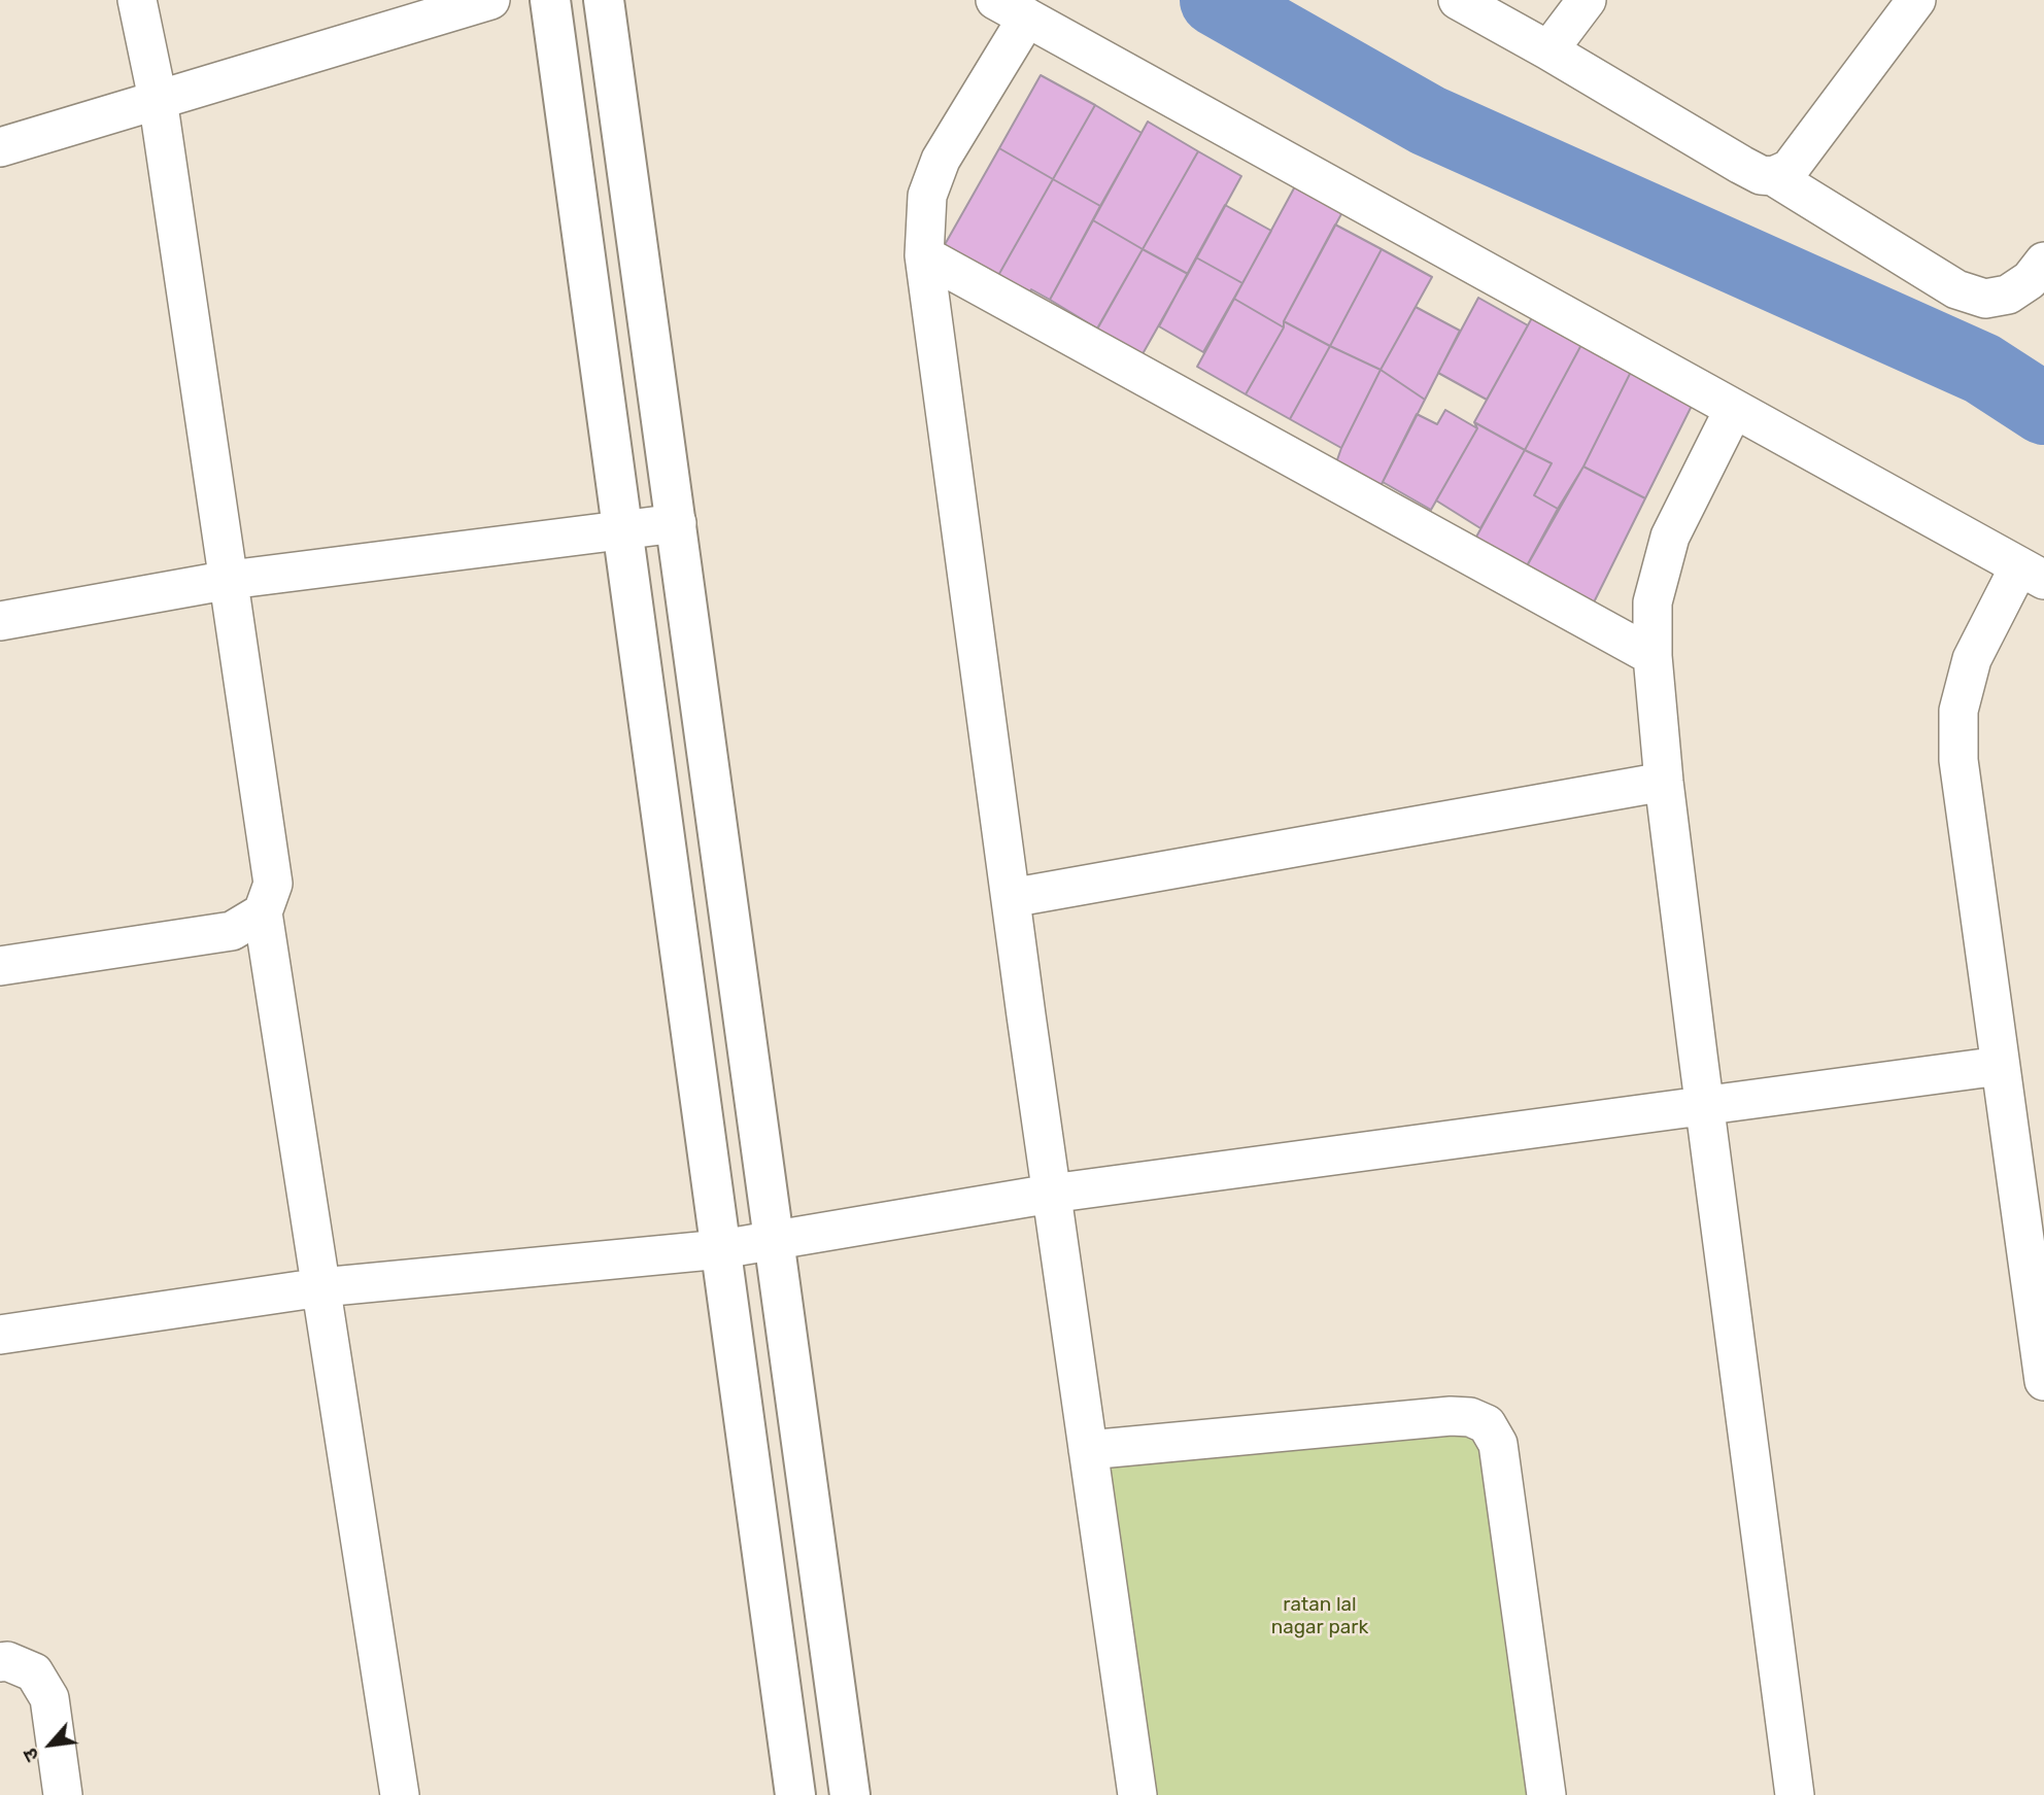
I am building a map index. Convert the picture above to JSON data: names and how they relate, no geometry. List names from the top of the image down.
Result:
{
  "parks": ["ratan lal nagar park"],
  "north": "bottom left"
}
